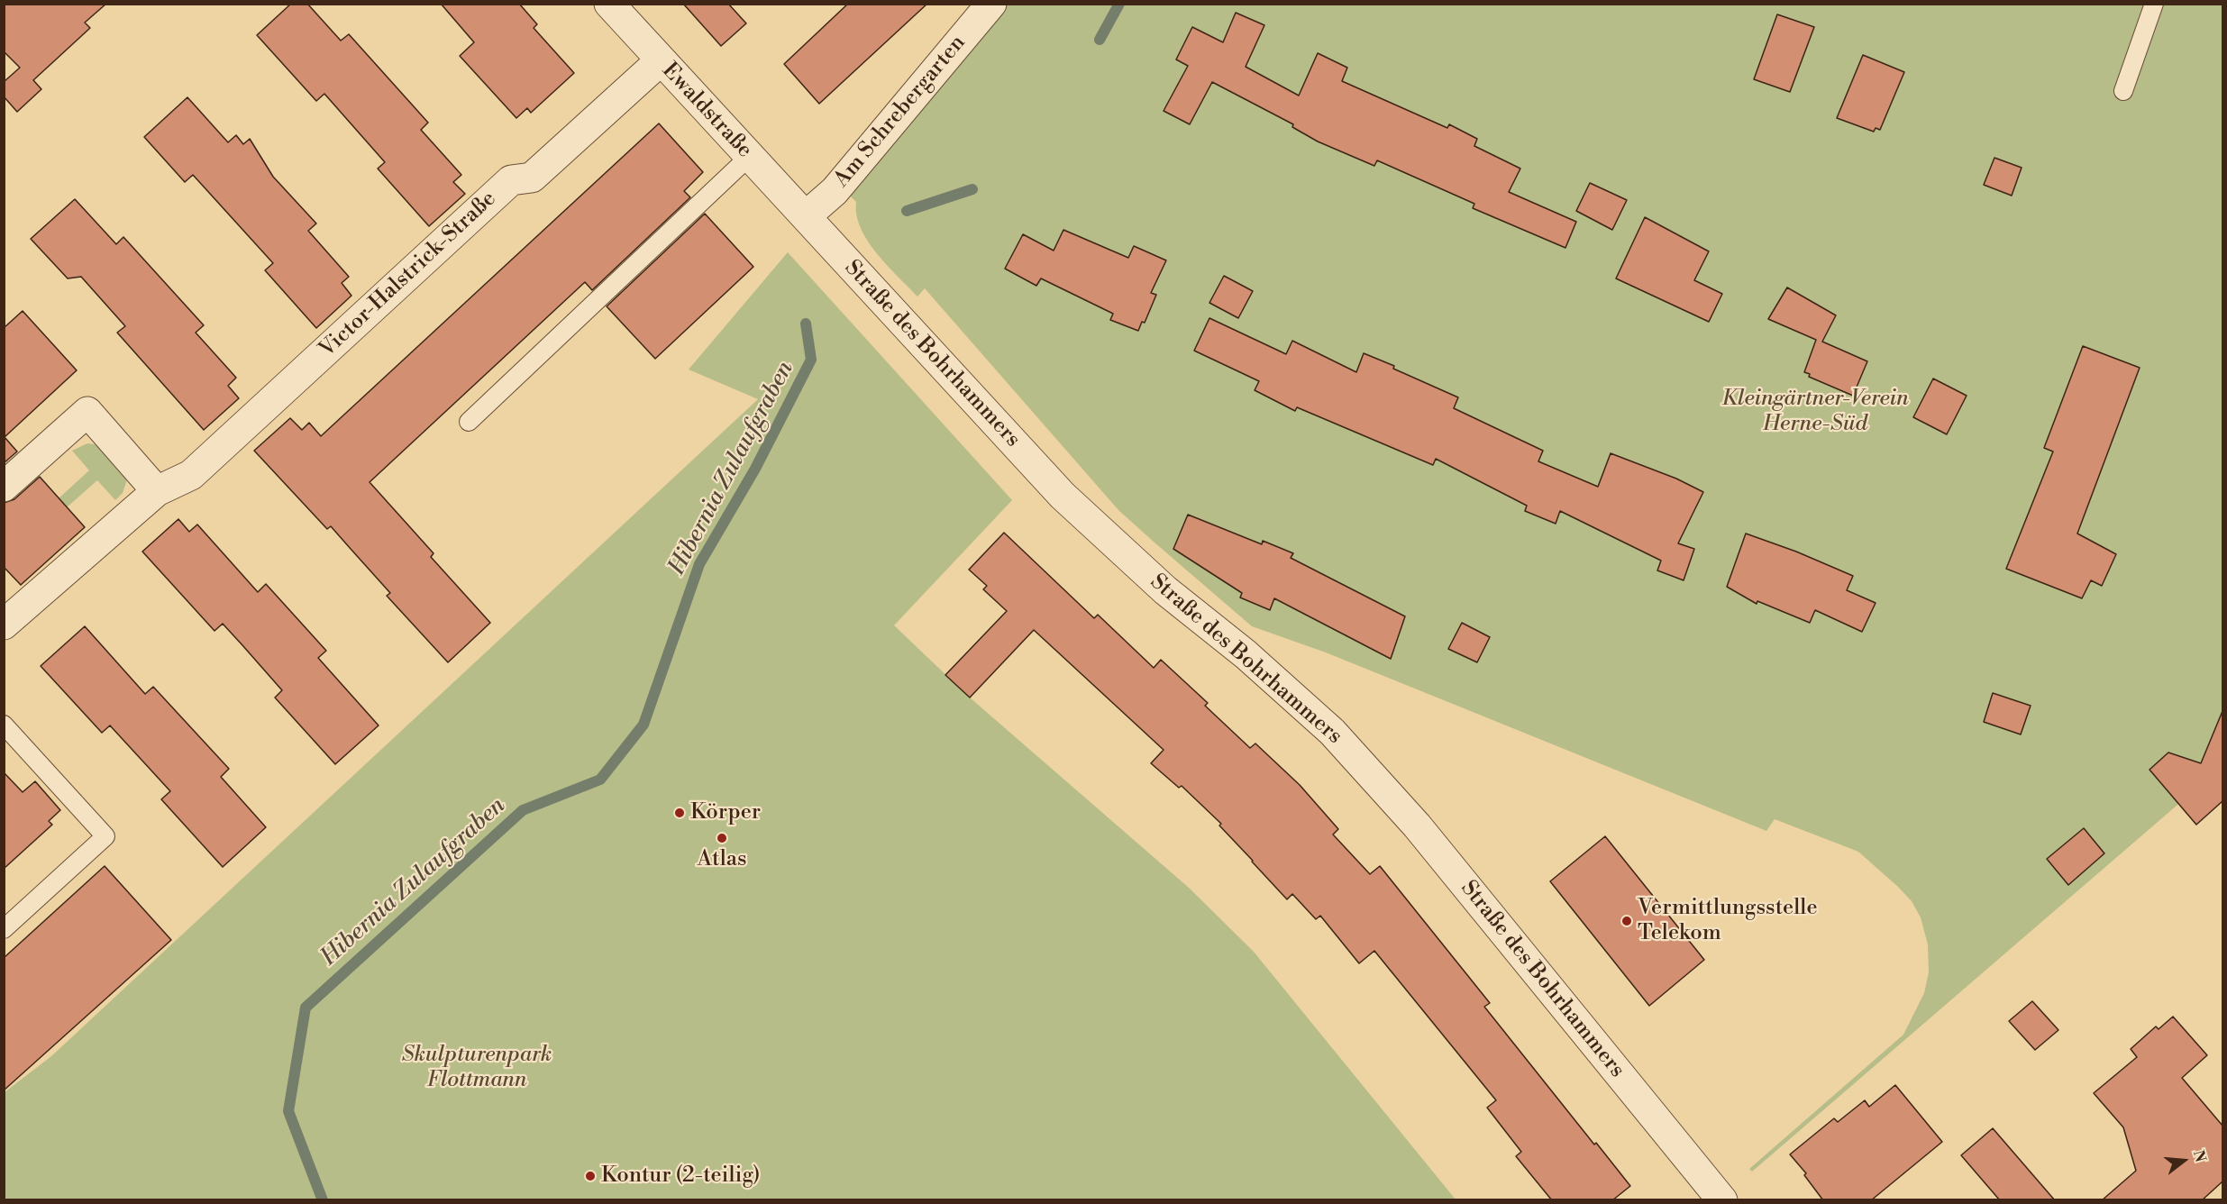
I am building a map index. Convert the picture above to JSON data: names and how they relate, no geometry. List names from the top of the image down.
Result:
{
  "streets": {
    "street": [
      "Ewaldstraße",
      "Am Schrebergarten",
      "Victor-Halstrick-Straße",
      "Straße des Bohrhammers"
    ]
  },
  "crossings": [
    ["Ewaldstraße", "Am Schrebergarten"],
    ["Ewaldstraße", "Victor-Halstrick-Straße"],
    ["Ewaldstraße", "Straße des Bohrhammers"],
    ["Am Schrebergarten", "Straße des Bohrhammers"]
  ],
  "water": ["Hibernia Zulaufgraben"],
  "parks": ["Kleingärtner-Verein Herne-Süd", "Skulpturenpark Flottmann"],
  "places": [
    "Körper",
    "Atlas",
    "Vermittlungsstelle Telekom",
    "Kontur (2-teilig)"
  ],
  "north": "right"
}
